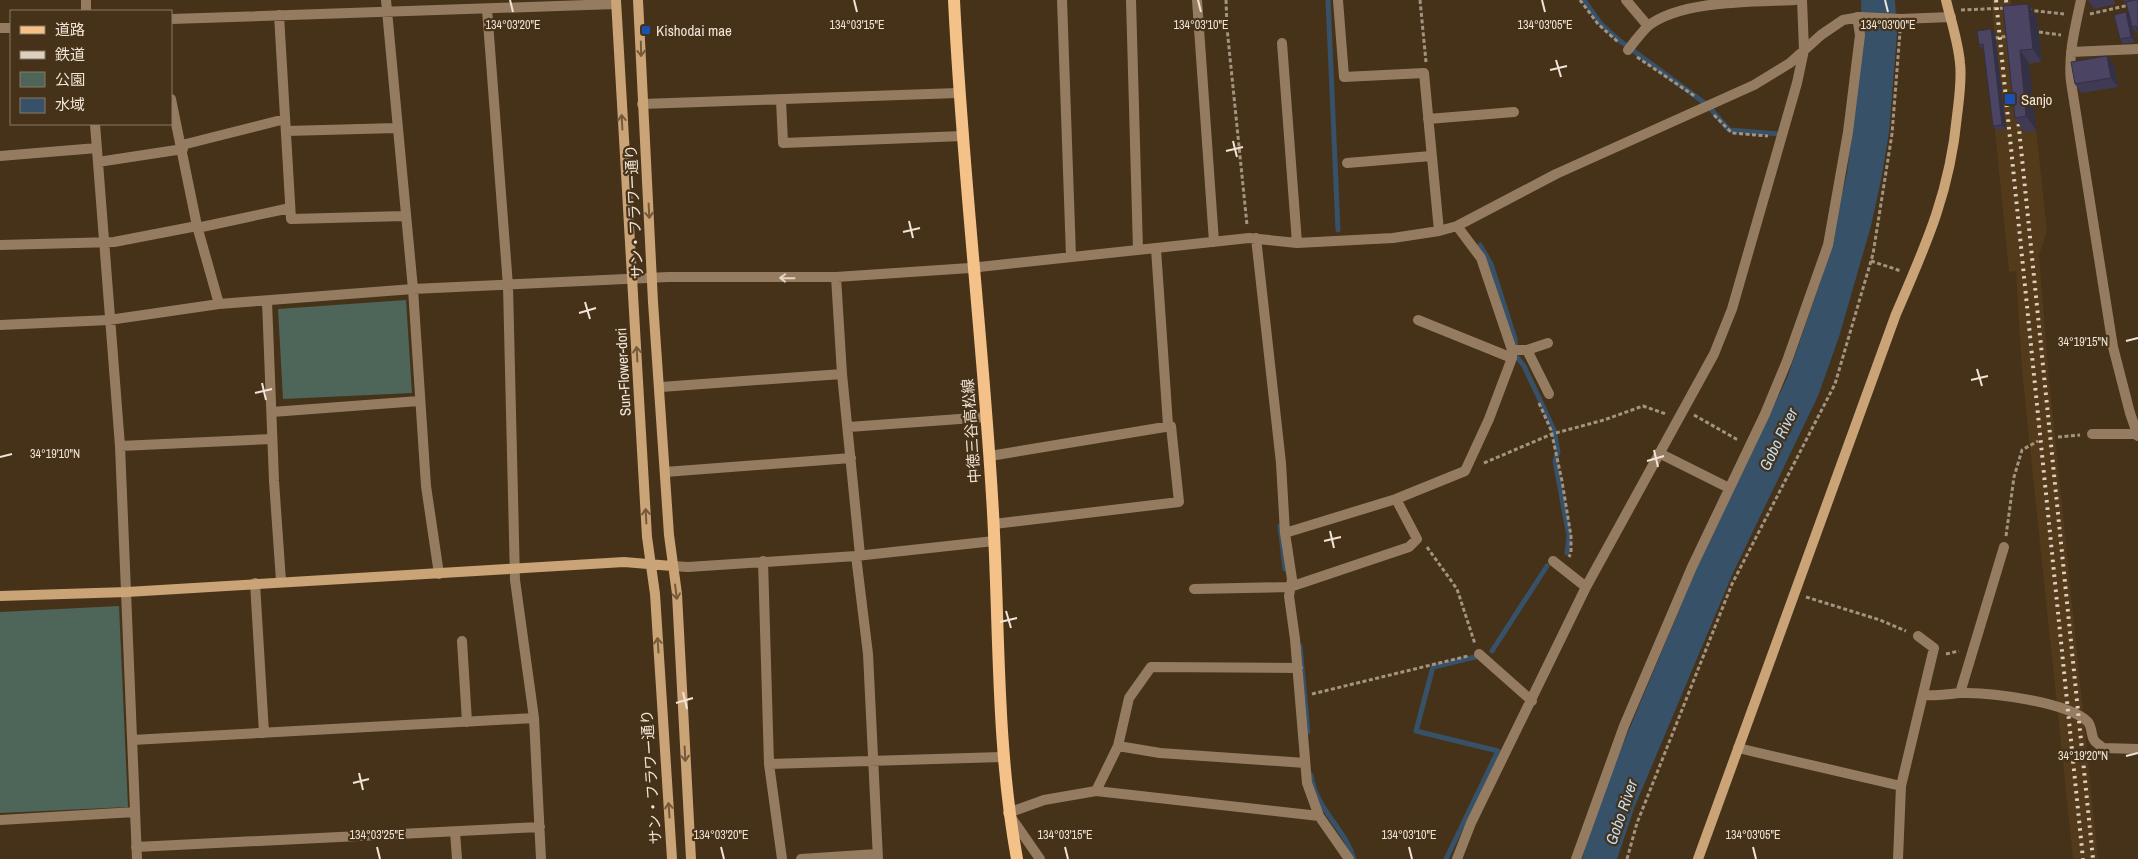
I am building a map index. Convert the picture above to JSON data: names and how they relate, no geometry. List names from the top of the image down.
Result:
{
  "streets": {
    "main road": ["中徳三谷高松線"],
    "street": ["サン・フラワー通り", "Sun-Flower-dori"]
  },
  "crossings": [
    ["サン・フラワー通り", "Sun-Flower-dori"]
  ],
  "water": ["Gobo River"],
  "places": {
    "transit": ["Kishodai mae", "Sanjo"]
  },
  "legend": [
    "道路",
    "鉄道",
    "公園",
    "水域"
  ],
  "coordinates": [
    "134°03'20\"E",
    "134°03'15\"E",
    "134°03'10\"E",
    "134°03'05\"E",
    "134°03'00\"E",
    "34°19'15\"N",
    "34°19'10\"N",
    "34°19'20\"N",
    "134°03'25\"E"
  ]
}
